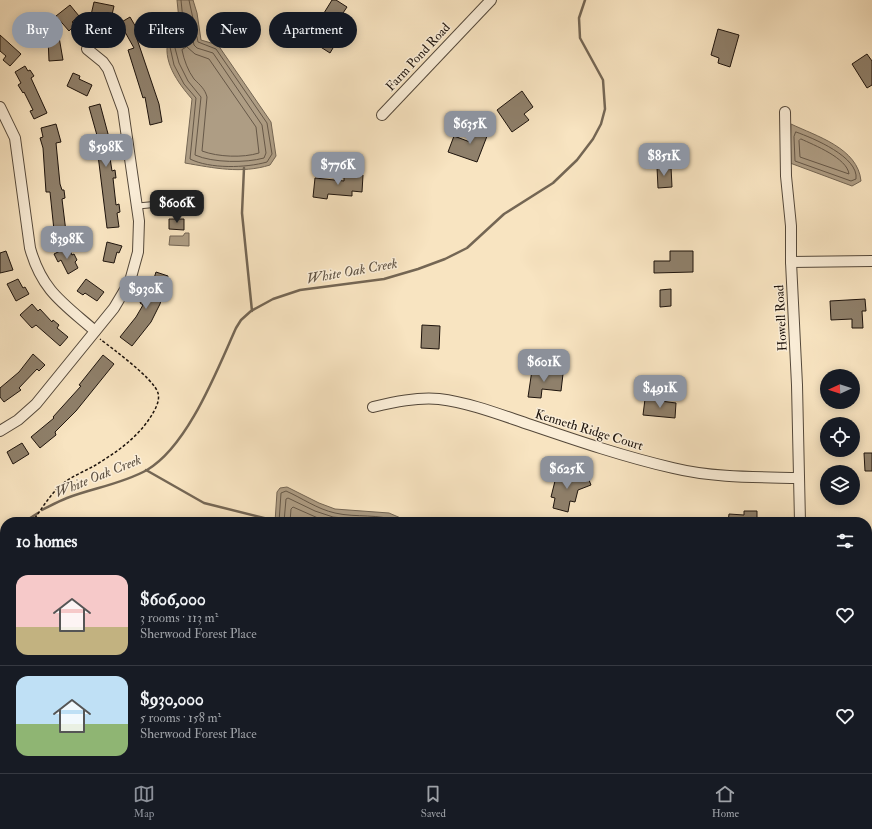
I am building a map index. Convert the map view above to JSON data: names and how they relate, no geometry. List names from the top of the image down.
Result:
{
  "streets": {
    "street": ["Farm Pond Road", "Howell Road", "Kenneth Ridge Court"]
  },
  "crossings": [
    ["Howell Road", "Kenneth Ridge Court"]
  ],
  "water": ["White Oak Creek"],
  "north": "left",
  "page": {
    "chip": [
      "Buy",
      "Rent",
      "Filters",
      "New",
      "Apartment"
    ],
    "price": [
      "$635K",
      "$598K",
      "$851K",
      "$776K",
      "$606K",
      "$398K",
      "$930K",
      "$601K",
      "$491K",
      "$625K"
    ],
    "heading": "10 homes",
    "list": [
      {
        "name": "$606,000",
        "note": "3 rooms · 113 m² · Sherwood Forest Place"
      },
      {
        "name": "$930,000",
        "note": "5 rooms · 158 m² · Sherwood Forest Place"
      }
    ],
    "tabs": ["Map", "Saved", "Home"]
  }
}
